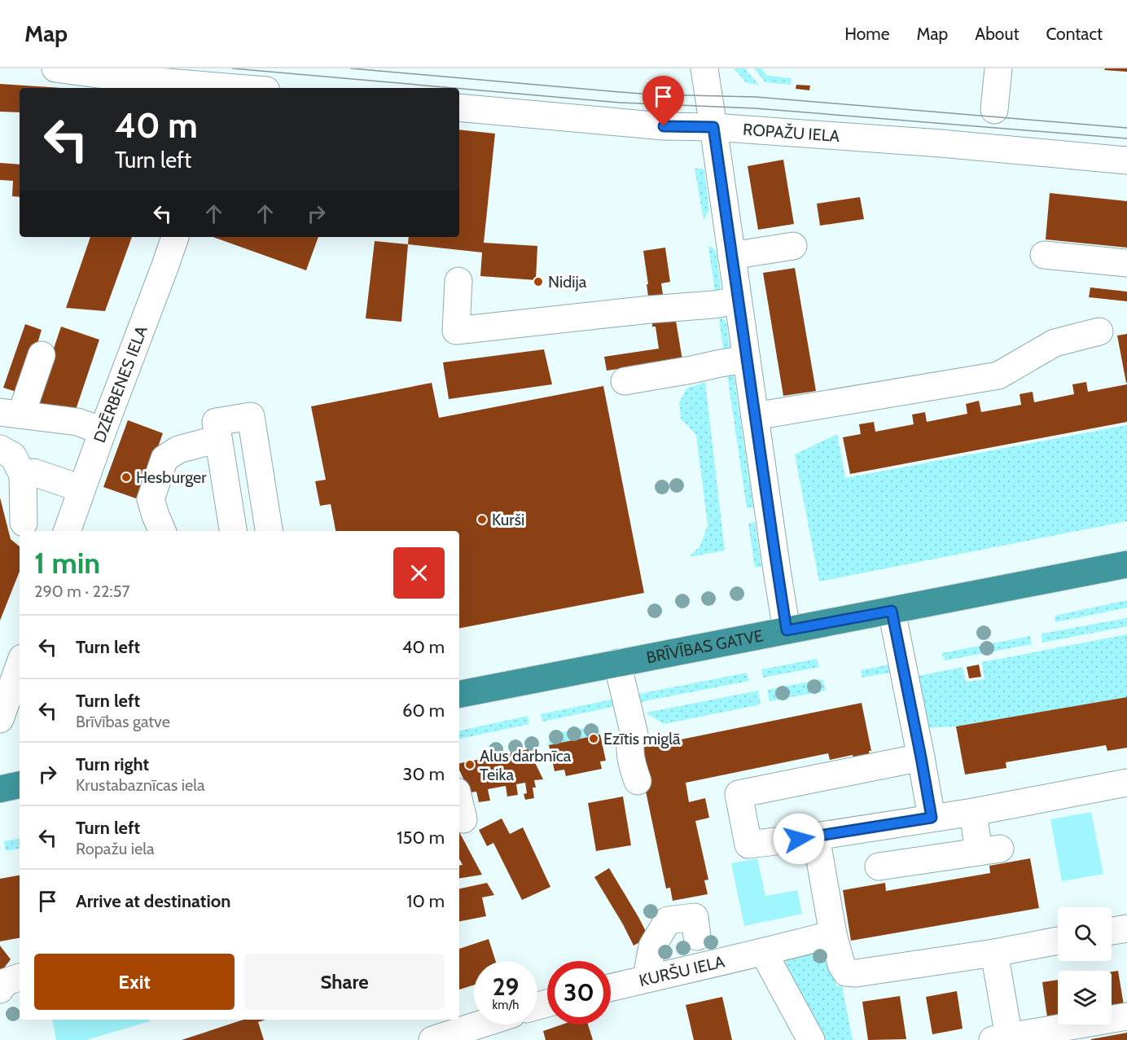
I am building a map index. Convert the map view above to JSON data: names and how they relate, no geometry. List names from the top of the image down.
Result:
{
  "streets": {
    "highway": ["BRĪVĪBAS GATVE"],
    "street": ["ROPAŽU IELA", "DZĒRBENES IELA", "KURŠU IELA"]
  },
  "places": [
    "Nidija",
    "Hesburger",
    "Kurši",
    "Ezītis miglā",
    "Alus darbnīca Teika"
  ],
  "page": {
    "header": "Map",
    "nav": [
      "Home",
      "Map",
      "About",
      "Contact"
    ],
    "turn": ["40 m", "Turn left"],
    "heading": ["1 min", "290 m · 22:57"],
    "list": [
      {
        "name": "Turn left",
        "value": "40 m"
      },
      {
        "name": "Turn left",
        "note": "Brīvības gatve",
        "value": "60 m"
      },
      {
        "name": "Turn right",
        "note": "Krustabaznīcas iela",
        "value": "30 m"
      },
      {
        "name": "Turn left",
        "note": "Ropažu iela",
        "value": "150 m"
      },
      {
        "name": "Arrive at destination",
        "value": "10 m"
      }
    ],
    "buttons": ["Exit", "Share"],
    "speed": "29 km/h",
    "limit": "30"
  }
}
